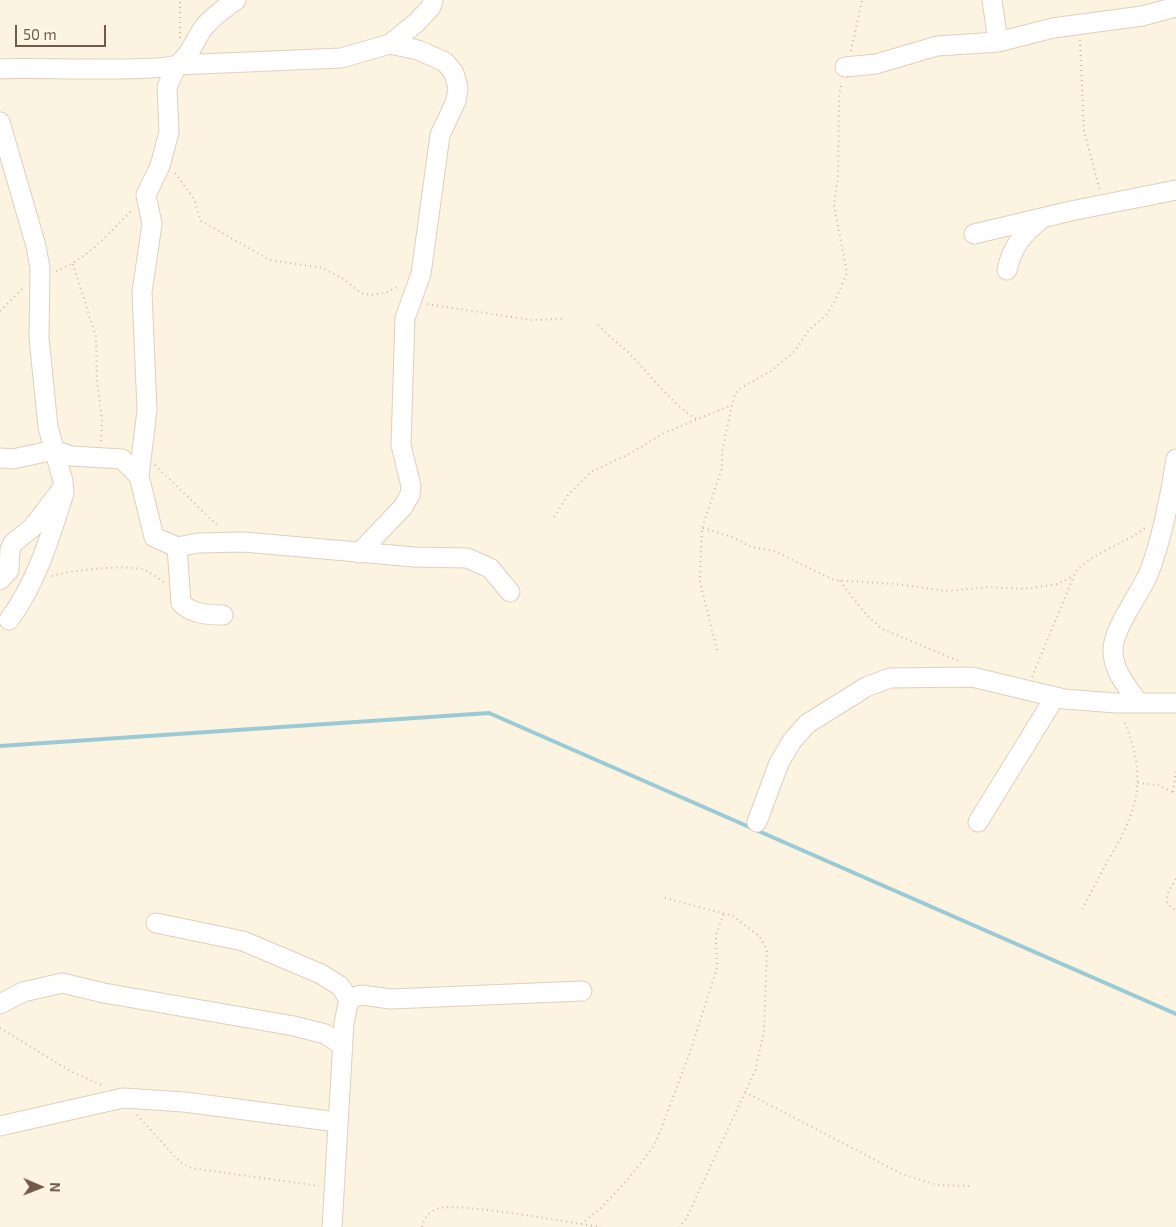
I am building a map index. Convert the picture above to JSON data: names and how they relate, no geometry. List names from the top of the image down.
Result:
{
  "scale_bar": "50 m",
  "north": "right"
}
